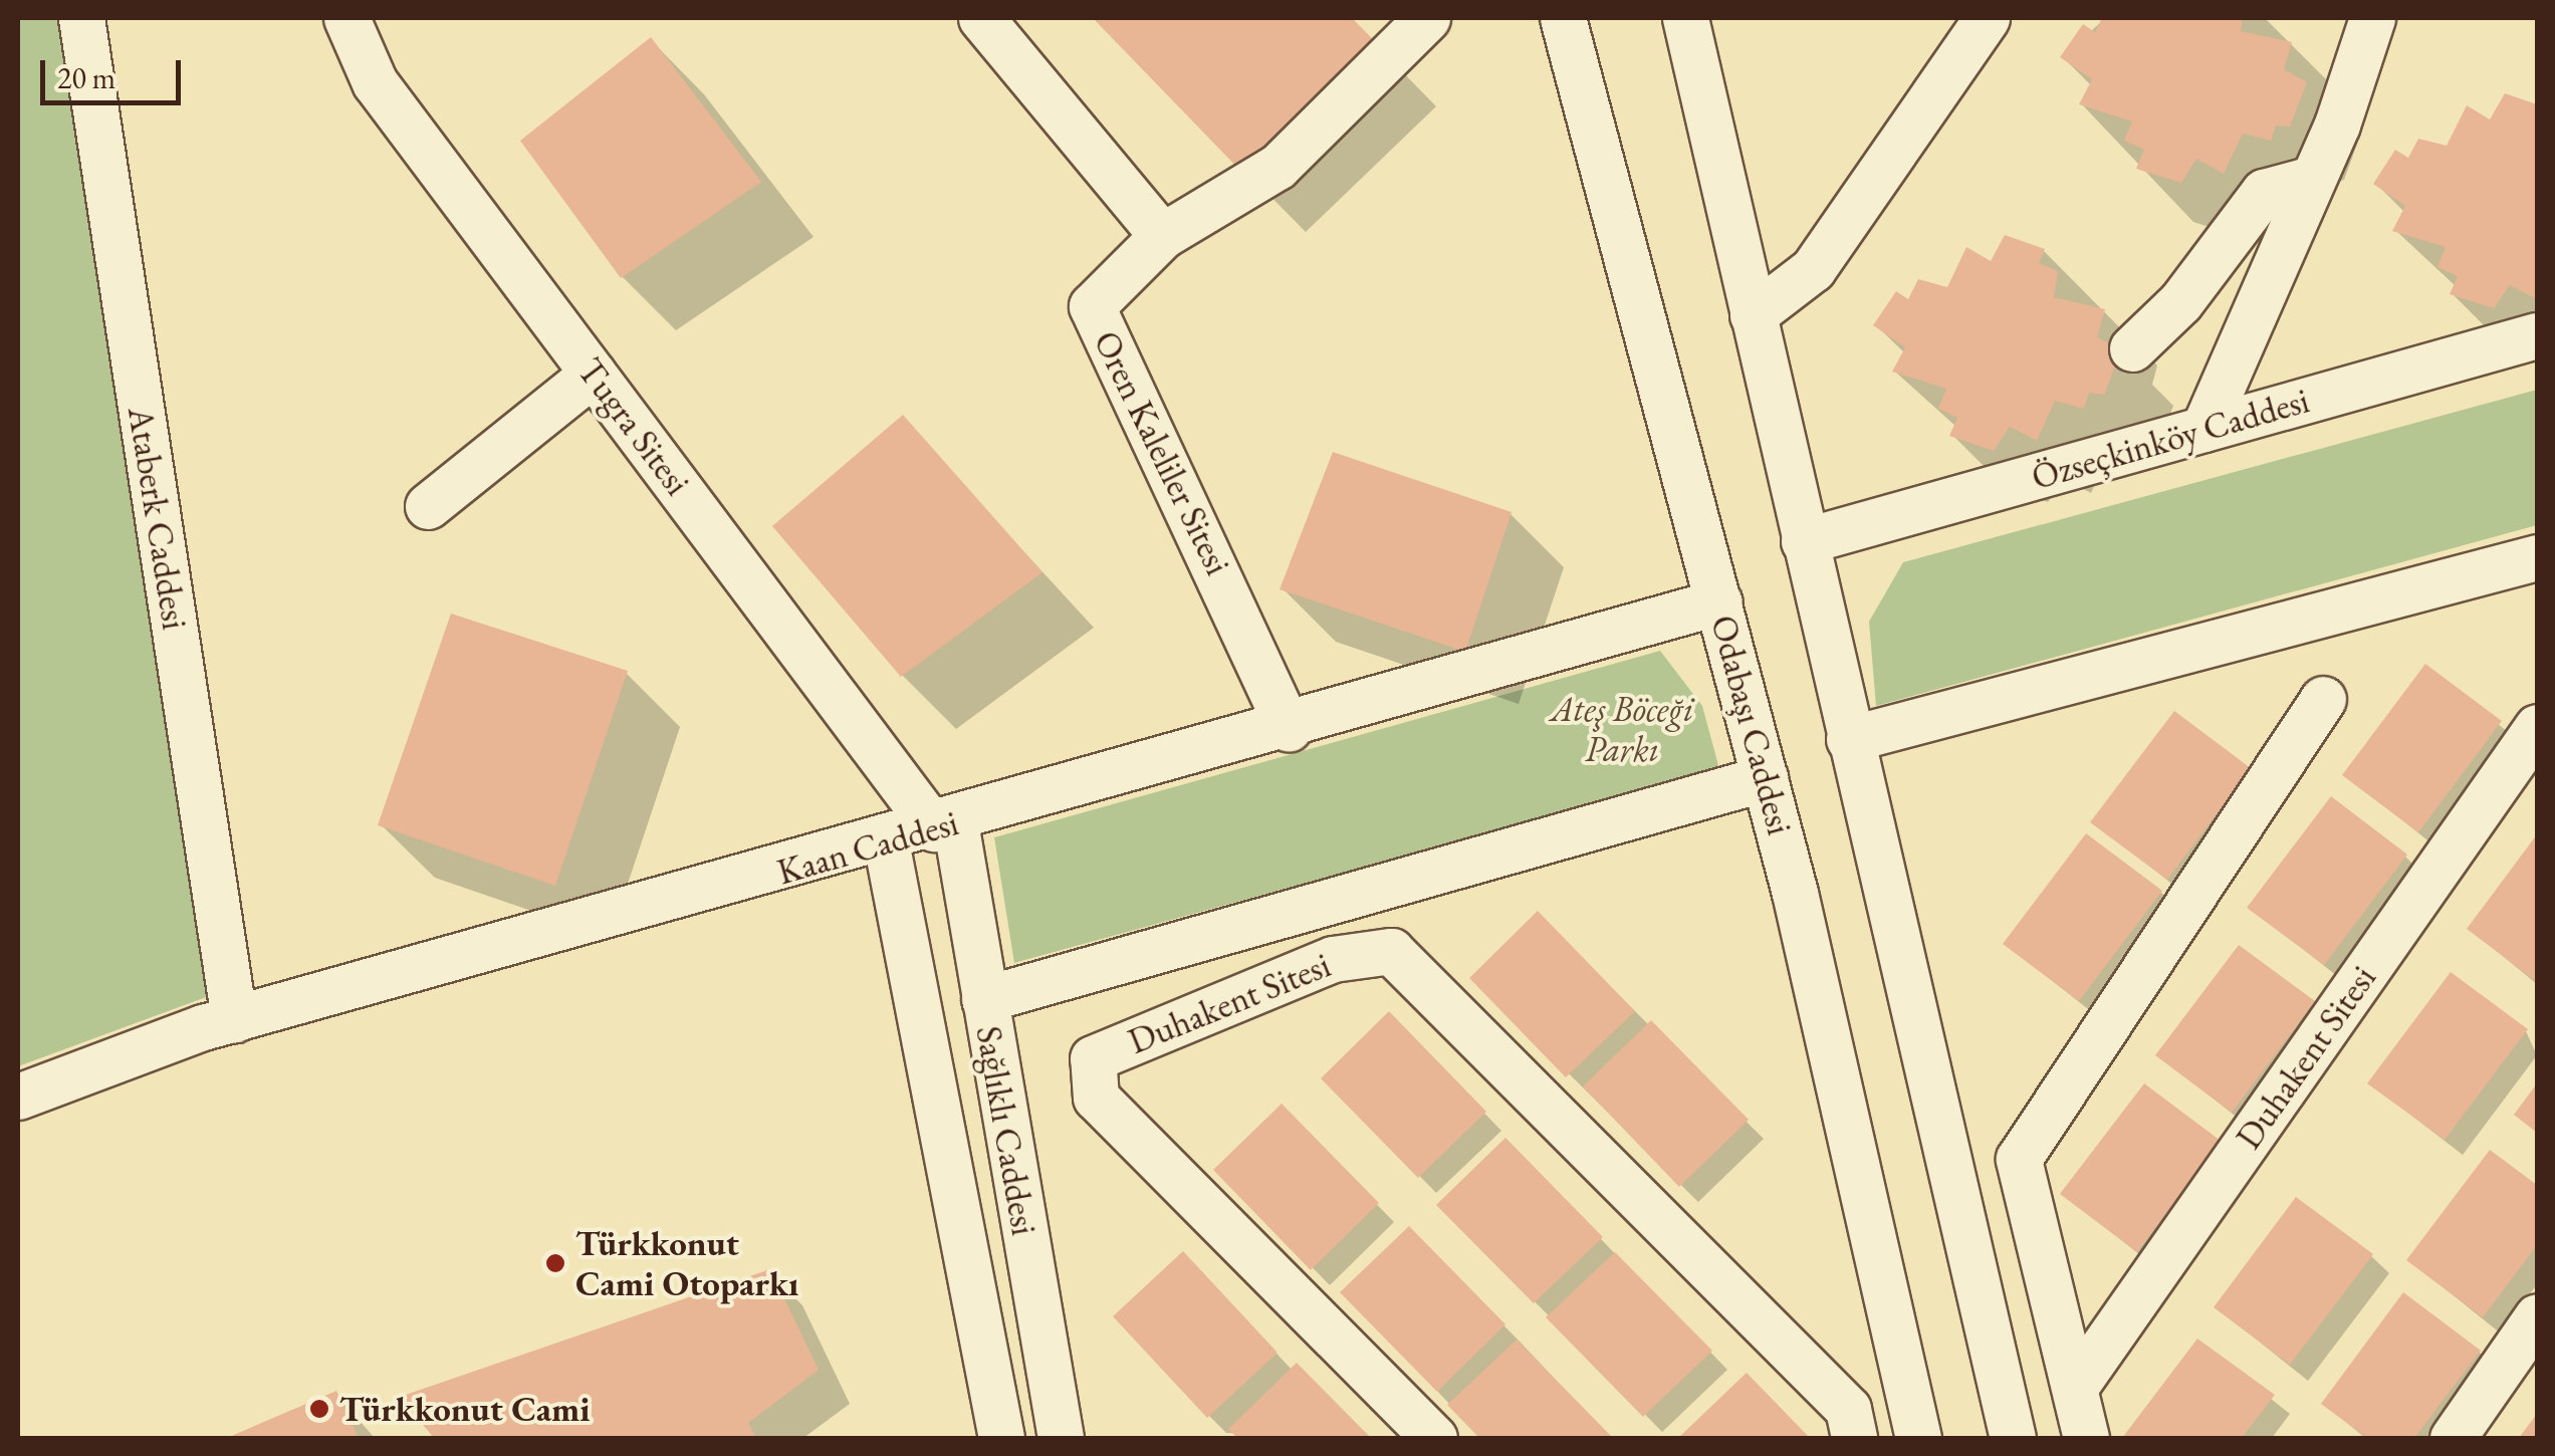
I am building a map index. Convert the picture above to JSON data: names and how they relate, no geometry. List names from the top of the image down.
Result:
{
  "streets": {
    "street": [
      "Tugra Sitesi",
      "Özseçkinköy Caddesi",
      "Oren Kaleliler Sitesi",
      "Ataberk Caddesi",
      "Odabaşı Caddesi",
      "Kaan Caddesi",
      "Duhakent Sitesi",
      "Sağlıklı Caddesi"
    ]
  },
  "crossings": [
    ["Tugra Sitesi", "Kaan Caddesi"],
    ["Tugra Sitesi", "Sağlıklı Caddesi"],
    ["Oren Kaleliler Sitesi", "Kaan Caddesi"],
    ["Ataberk Caddesi", "Kaan Caddesi"],
    ["Odabaşı Caddesi", "Kaan Caddesi"],
    ["Kaan Caddesi", "Sağlıklı Caddesi"]
  ],
  "parks": ["Ateş Böceği Parkı"],
  "places": ["Türkkonut Cami Otoparkı", "Türkkonut Cami"],
  "scale_bar": "20 m"
}
